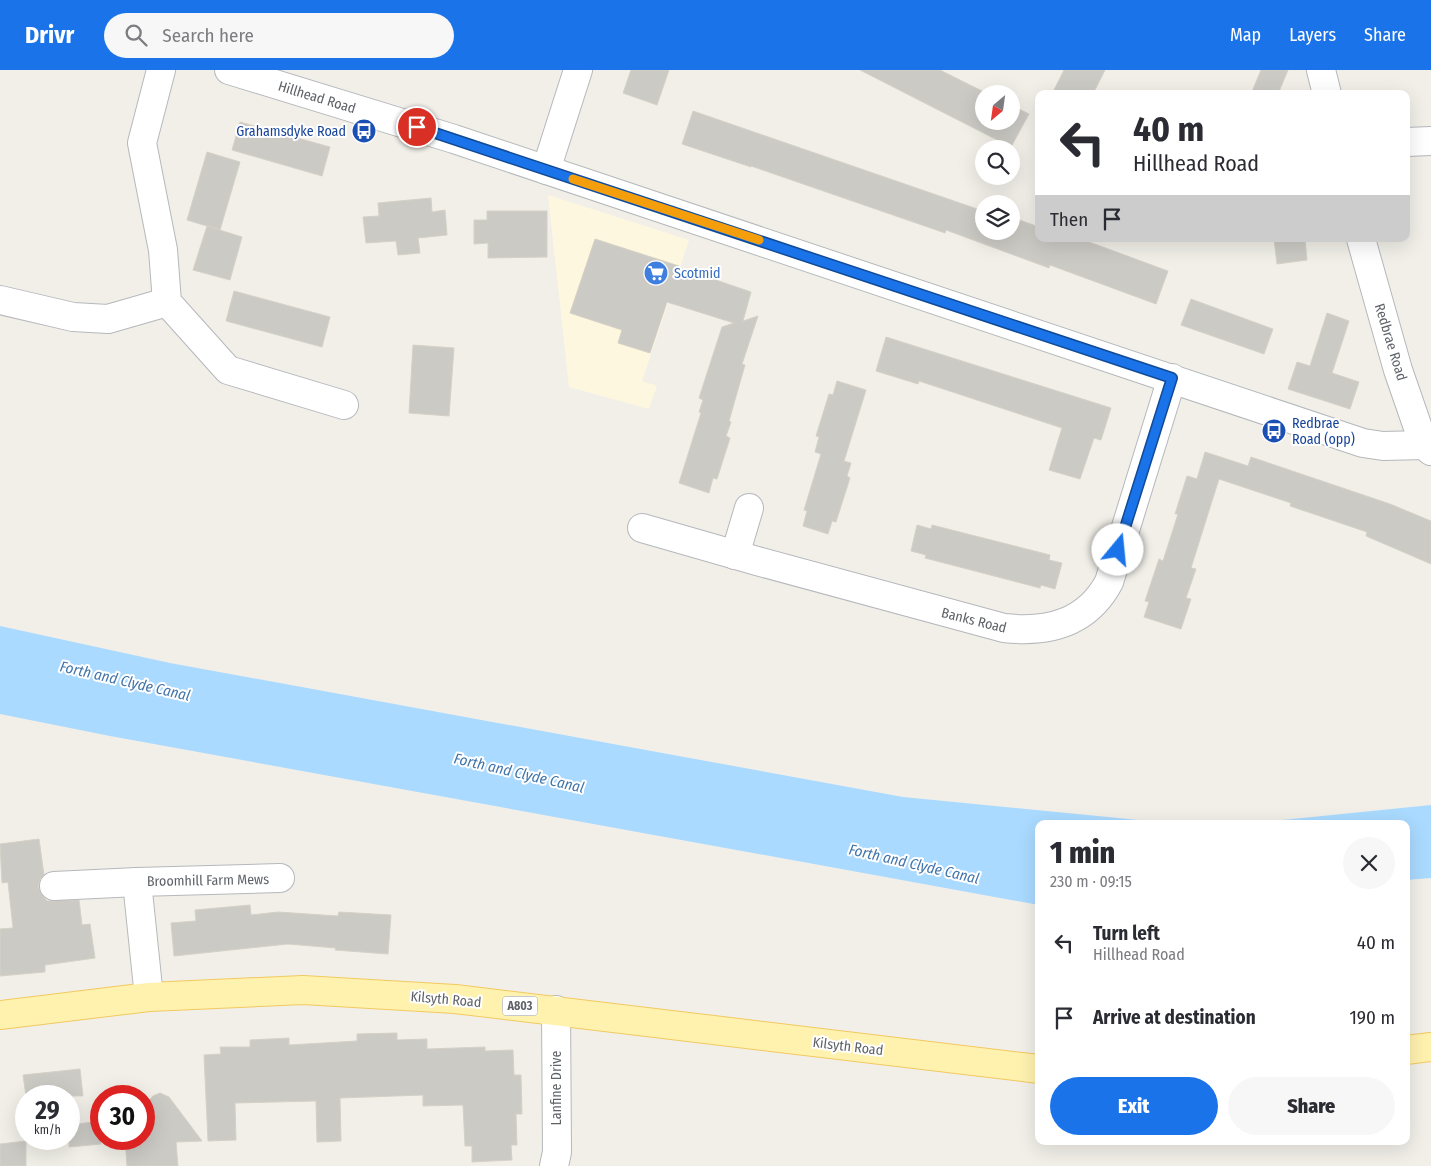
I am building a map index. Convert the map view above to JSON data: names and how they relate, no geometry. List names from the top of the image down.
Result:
{
  "streets": {
    "main road": ["Kilsyth Road", "A803"],
    "street": [
      "Hillhead Road",
      "Redbrae Road",
      "Banks Road",
      "Broomhill Farm Mews",
      "Lanfine Drive"
    ]
  },
  "crossings": [
    ["Hillhead Road", "Redbrae Road"],
    ["Hillhead Road", "Banks Road"],
    ["Broomhill Farm Mews", "Kilsyth Road"],
    ["Kilsyth Road", "Lanfine Drive"]
  ],
  "water": ["Forth and Clyde Canal"],
  "places": {
    "bus stop": ["Grahamsdyke Road", "Redbrae Road (opp)"],
    "supermarket": ["Scotmid"]
  },
  "north": "bottom left",
  "page": {
    "header": "Drivr",
    "search": "Search here",
    "nav": ["Map", "Layers", "Share"],
    "turn": ["40 m", "Hillhead Road"],
    "then": "Then",
    "heading": ["1 min", "230 m · 09:15"],
    "list": [
      {
        "name": "Turn left",
        "note": "Hillhead Road",
        "value": "40 m"
      },
      {
        "name": "Arrive at destination",
        "value": "190 m"
      }
    ],
    "buttons": ["Exit", "Share"],
    "speed": "29 km/h",
    "limit": "30"
  }
}
